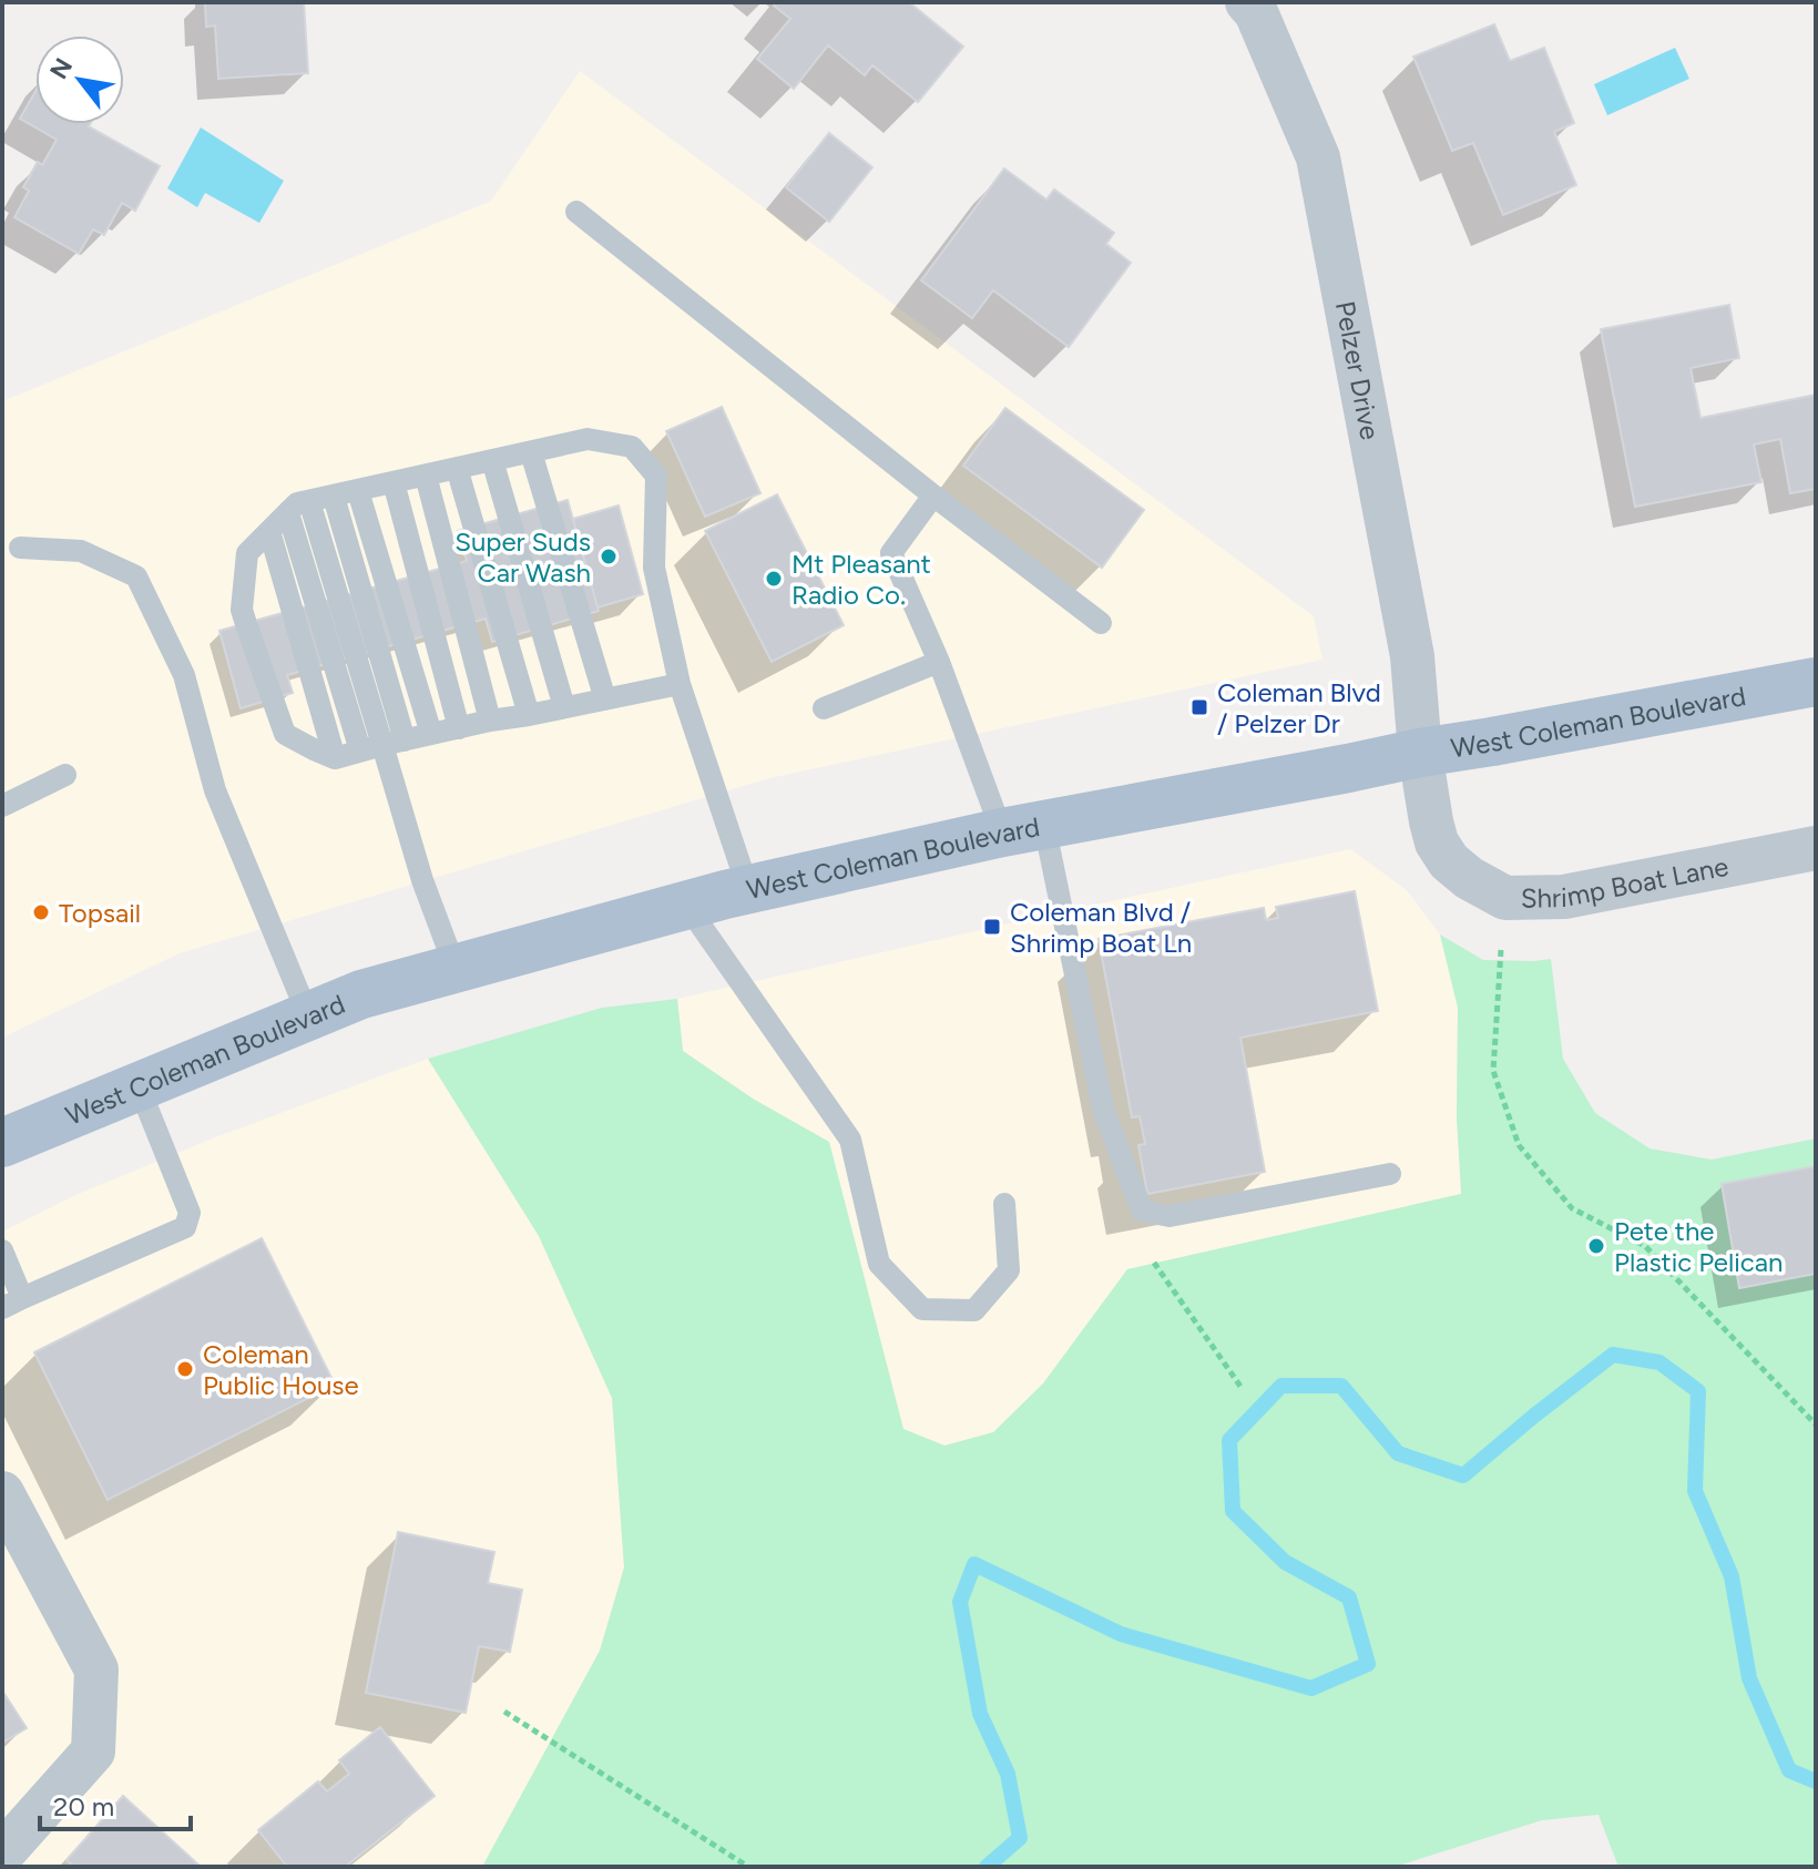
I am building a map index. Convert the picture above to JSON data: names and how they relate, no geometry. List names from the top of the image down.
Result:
{
  "streets": {
    "main road": ["West Coleman Boulevard"],
    "street": ["Pelzer Drive", "Shrimp Boat Lane"]
  },
  "crossings": [
    ["Pelzer Drive", "West Coleman Boulevard"],
    ["Pelzer Drive", "Shrimp Boat Lane"],
    ["West Coleman Boulevard", "Shrimp Boat Lane"]
  ],
  "places": {
    "other": [
      "Super Suds Car Wash",
      "Mt Pleasant Radio Co.",
      "Topsail",
      "Pete the Plastic Pelican",
      "Coleman Public House"
    ],
    "transit": ["Coleman Blvd / Pelzer Dr", "Coleman Blvd / Shrimp Boat Ln"]
  },
  "scale_bar": "20 m",
  "north": "top left"
}
